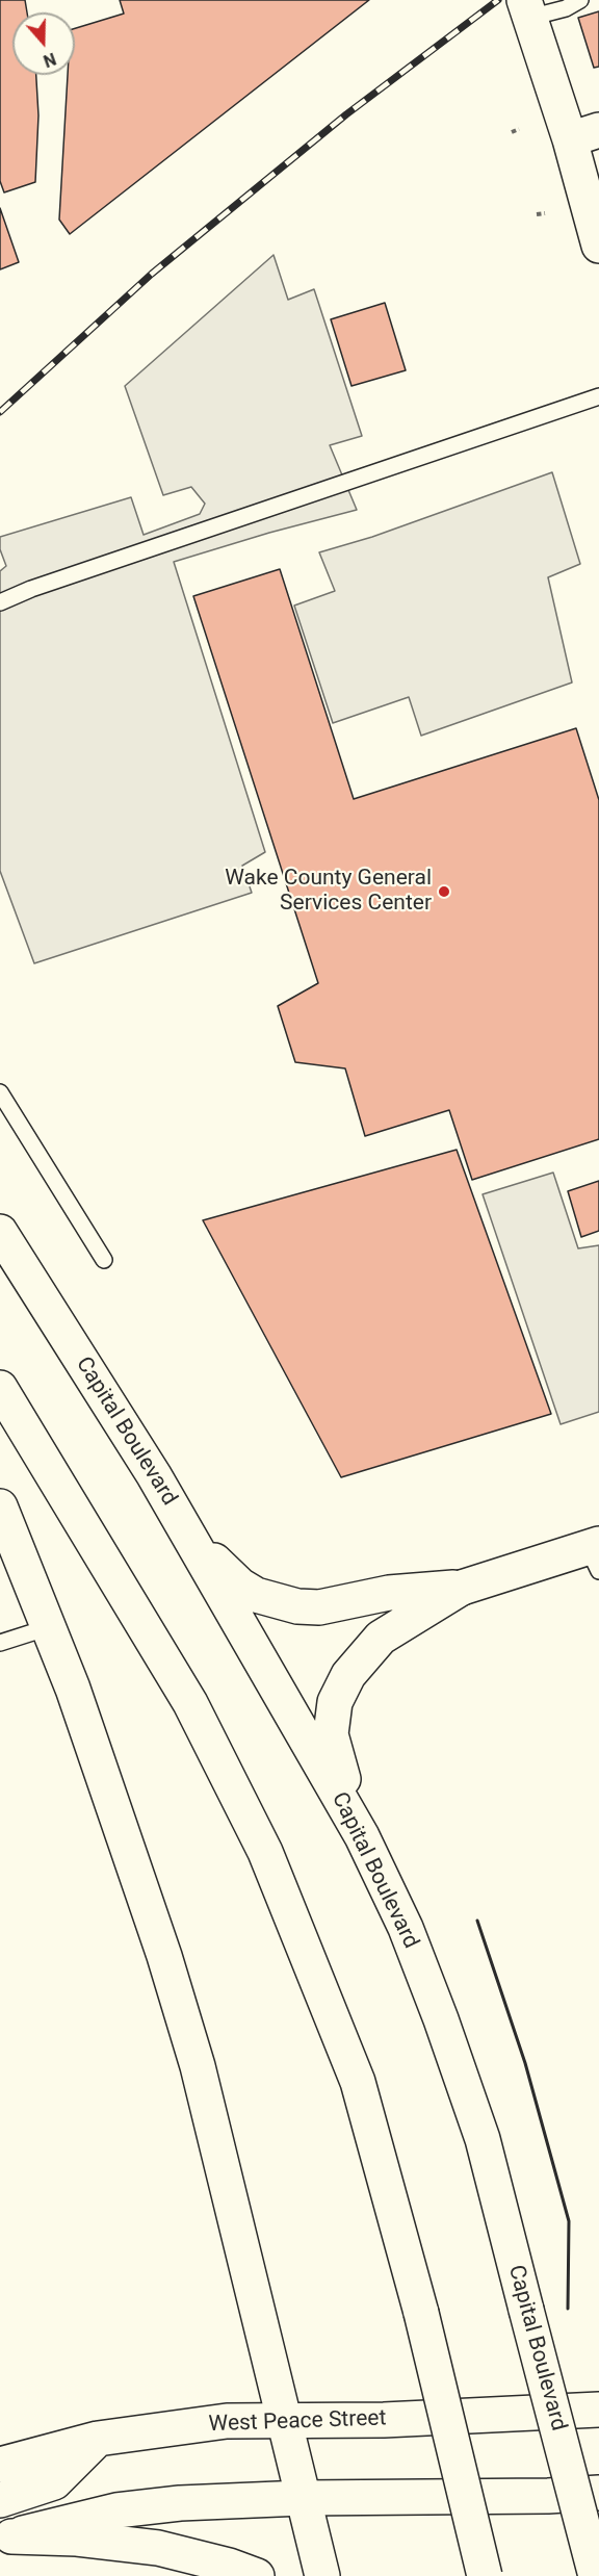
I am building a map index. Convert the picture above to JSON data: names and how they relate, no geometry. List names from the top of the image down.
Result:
{
  "streets": {
    "main road": ["Capital Boulevard", "West Peace Street"]
  },
  "places": ["Wake County General Services Center"],
  "north": "bottom"
}
